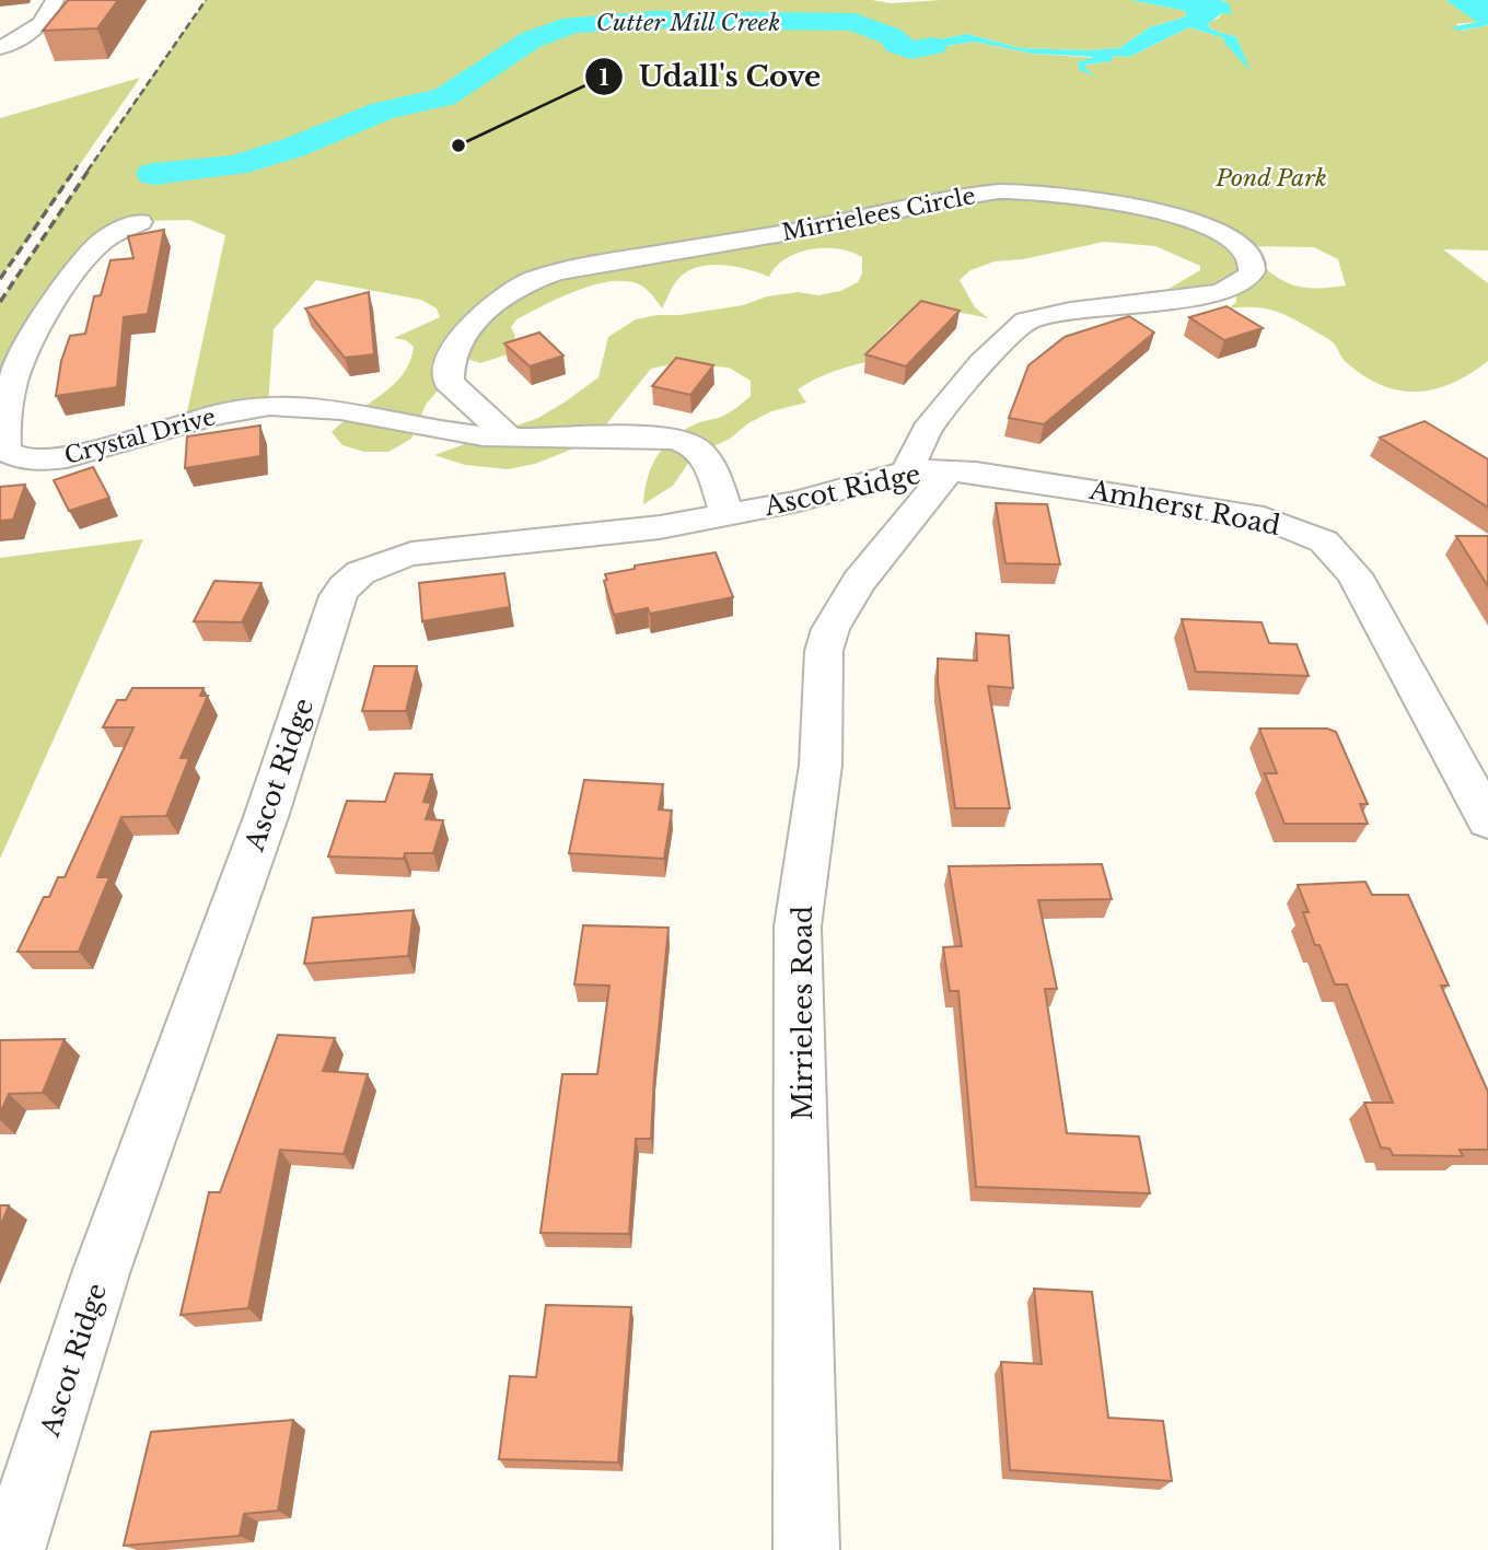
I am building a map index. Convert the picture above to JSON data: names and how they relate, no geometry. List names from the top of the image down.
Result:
{
  "streets": {
    "street": [
      "Mirrielees Circle",
      "Crystal Drive",
      "Ascot Ridge",
      "Amherst Road",
      "Mirrielees Road"
    ]
  },
  "crossings": [
    ["Mirrielees Circle", "Crystal Drive"],
    ["Mirrielees Circle", "Ascot Ridge"],
    ["Mirrielees Circle", "Amherst Road"],
    ["Mirrielees Circle", "Mirrielees Road"],
    ["Ascot Ridge", "Amherst Road"],
    ["Ascot Ridge", "Mirrielees Road"],
    ["Amherst Road", "Mirrielees Road"]
  ],
  "water": ["Cutter Mill Creek"],
  "parks": ["Pond Park"],
  "places": ["Udall's Cove"]
}
